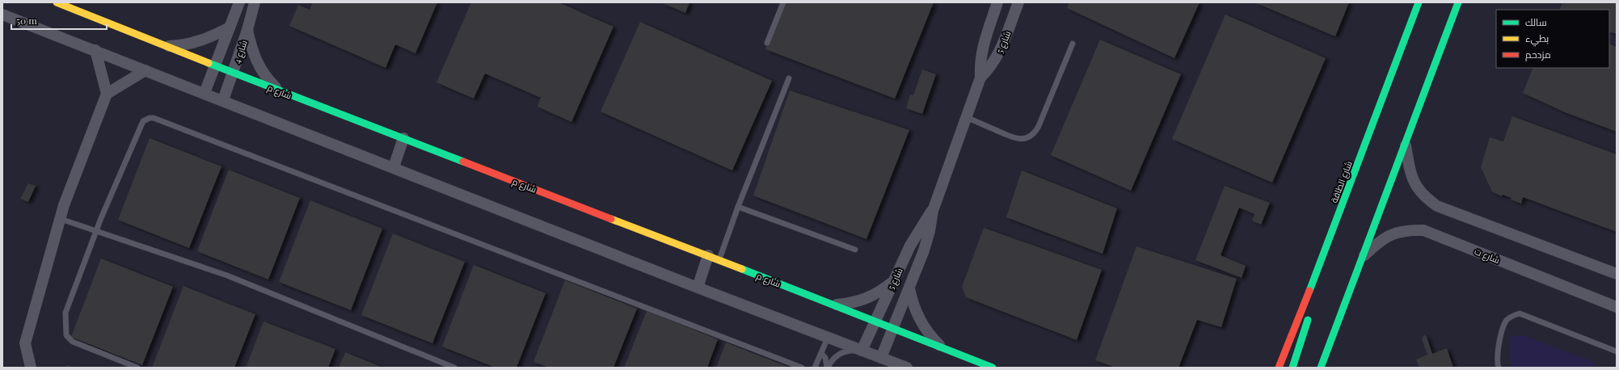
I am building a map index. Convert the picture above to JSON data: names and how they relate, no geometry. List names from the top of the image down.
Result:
{
  "streets": {
    "street": [
      "شارع 5",
      "شارع 4",
      "شارع م",
      "شارع الطاقة",
      "شارع ت"
    ]
  },
  "crossings": [
    ["شارع 5", "شارع م"],
    ["شارع 4", "شارع م"]
  ],
  "legend": ["سالك", "بطيء", "مزدحم"],
  "scale_bar": "50 m"
}
